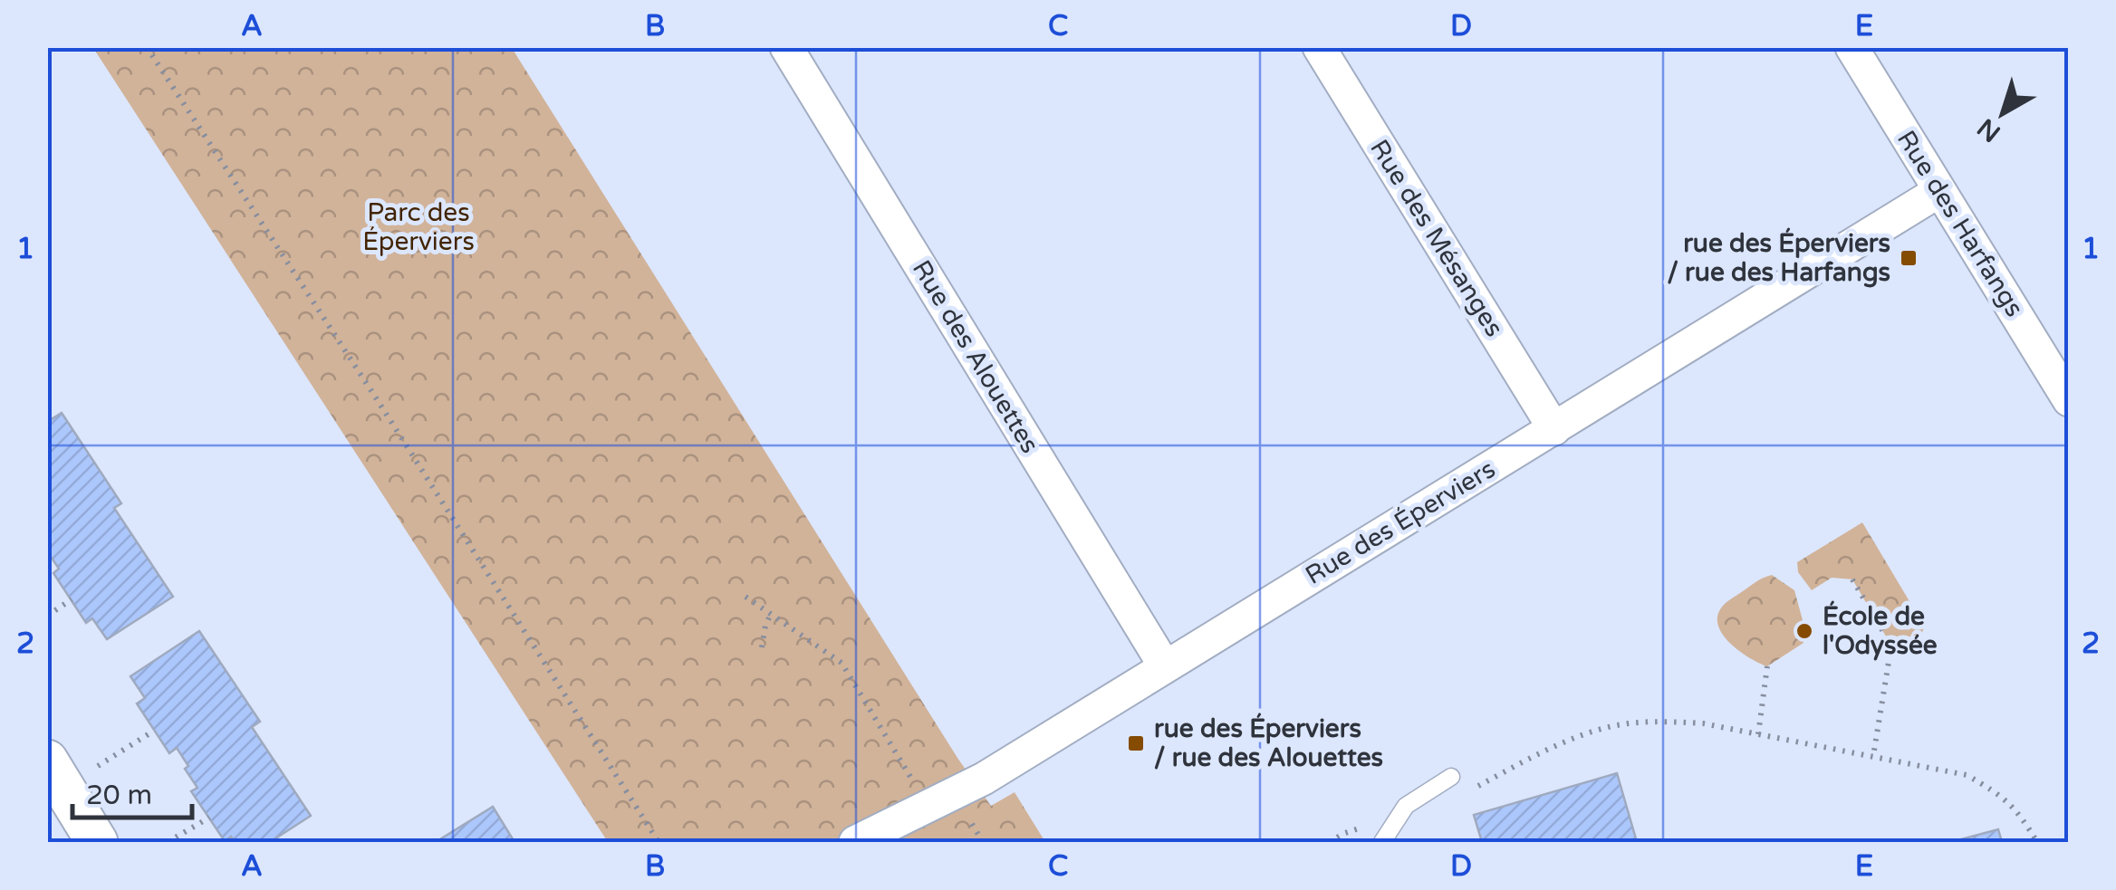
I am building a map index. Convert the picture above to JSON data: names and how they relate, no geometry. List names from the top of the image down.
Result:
{
  "streets": {
    "street": [
      "Rue des Harfangs",
      "Rue des Mésanges",
      "Rue des Alouettes",
      "Rue des Éperviers"
    ]
  },
  "crossings": [
    ["Rue des Harfangs", "Rue des Éperviers"],
    ["Rue des Mésanges", "Rue des Éperviers"],
    ["Rue des Alouettes", "Rue des Éperviers"]
  ],
  "parks": ["Parc des Éperviers"],
  "places": {
    "transit": ["rue des Éperviers / rue des Harfangs", "rue des Éperviers / rue des Alouettes"],
    "other": ["École de l'Odyssée"]
  },
  "scale_bar": "20 m",
  "north": "bottom left",
  "grid": {
    "columns": [
      "A",
      "B",
      "C",
      "D",
      "E"
    ],
    "rows": ["1", "2"]
  }
}
